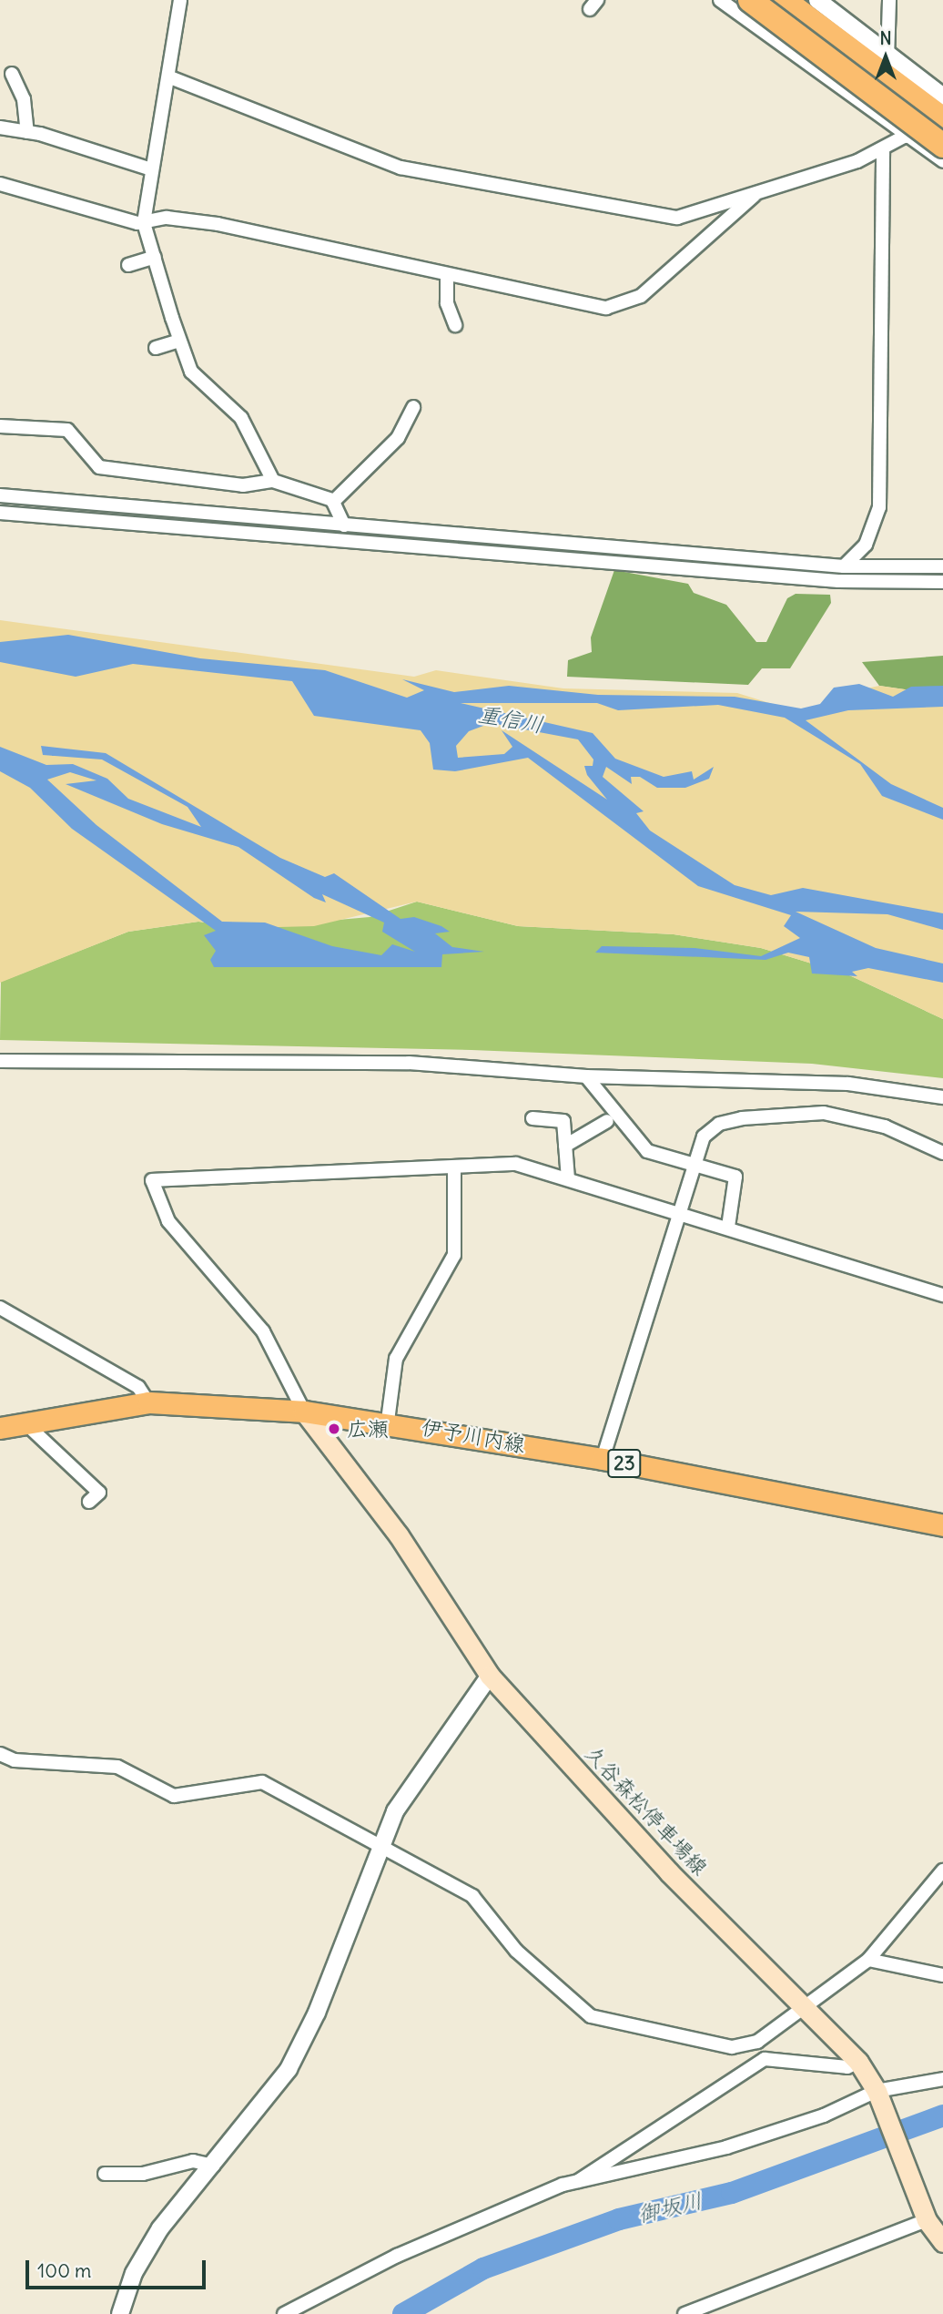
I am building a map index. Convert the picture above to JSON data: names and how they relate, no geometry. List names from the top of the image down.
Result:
{
  "streets": {
    "main road": ["伊予川内線", "23", "久谷森松停車場線"]
  },
  "crossings": [
    ["伊予川内線", "久谷森松停車場線"]
  ],
  "water": ["重信川", "御坂川"],
  "places": ["広瀬"],
  "scale_bar": "100 m",
  "north": "top"
}
